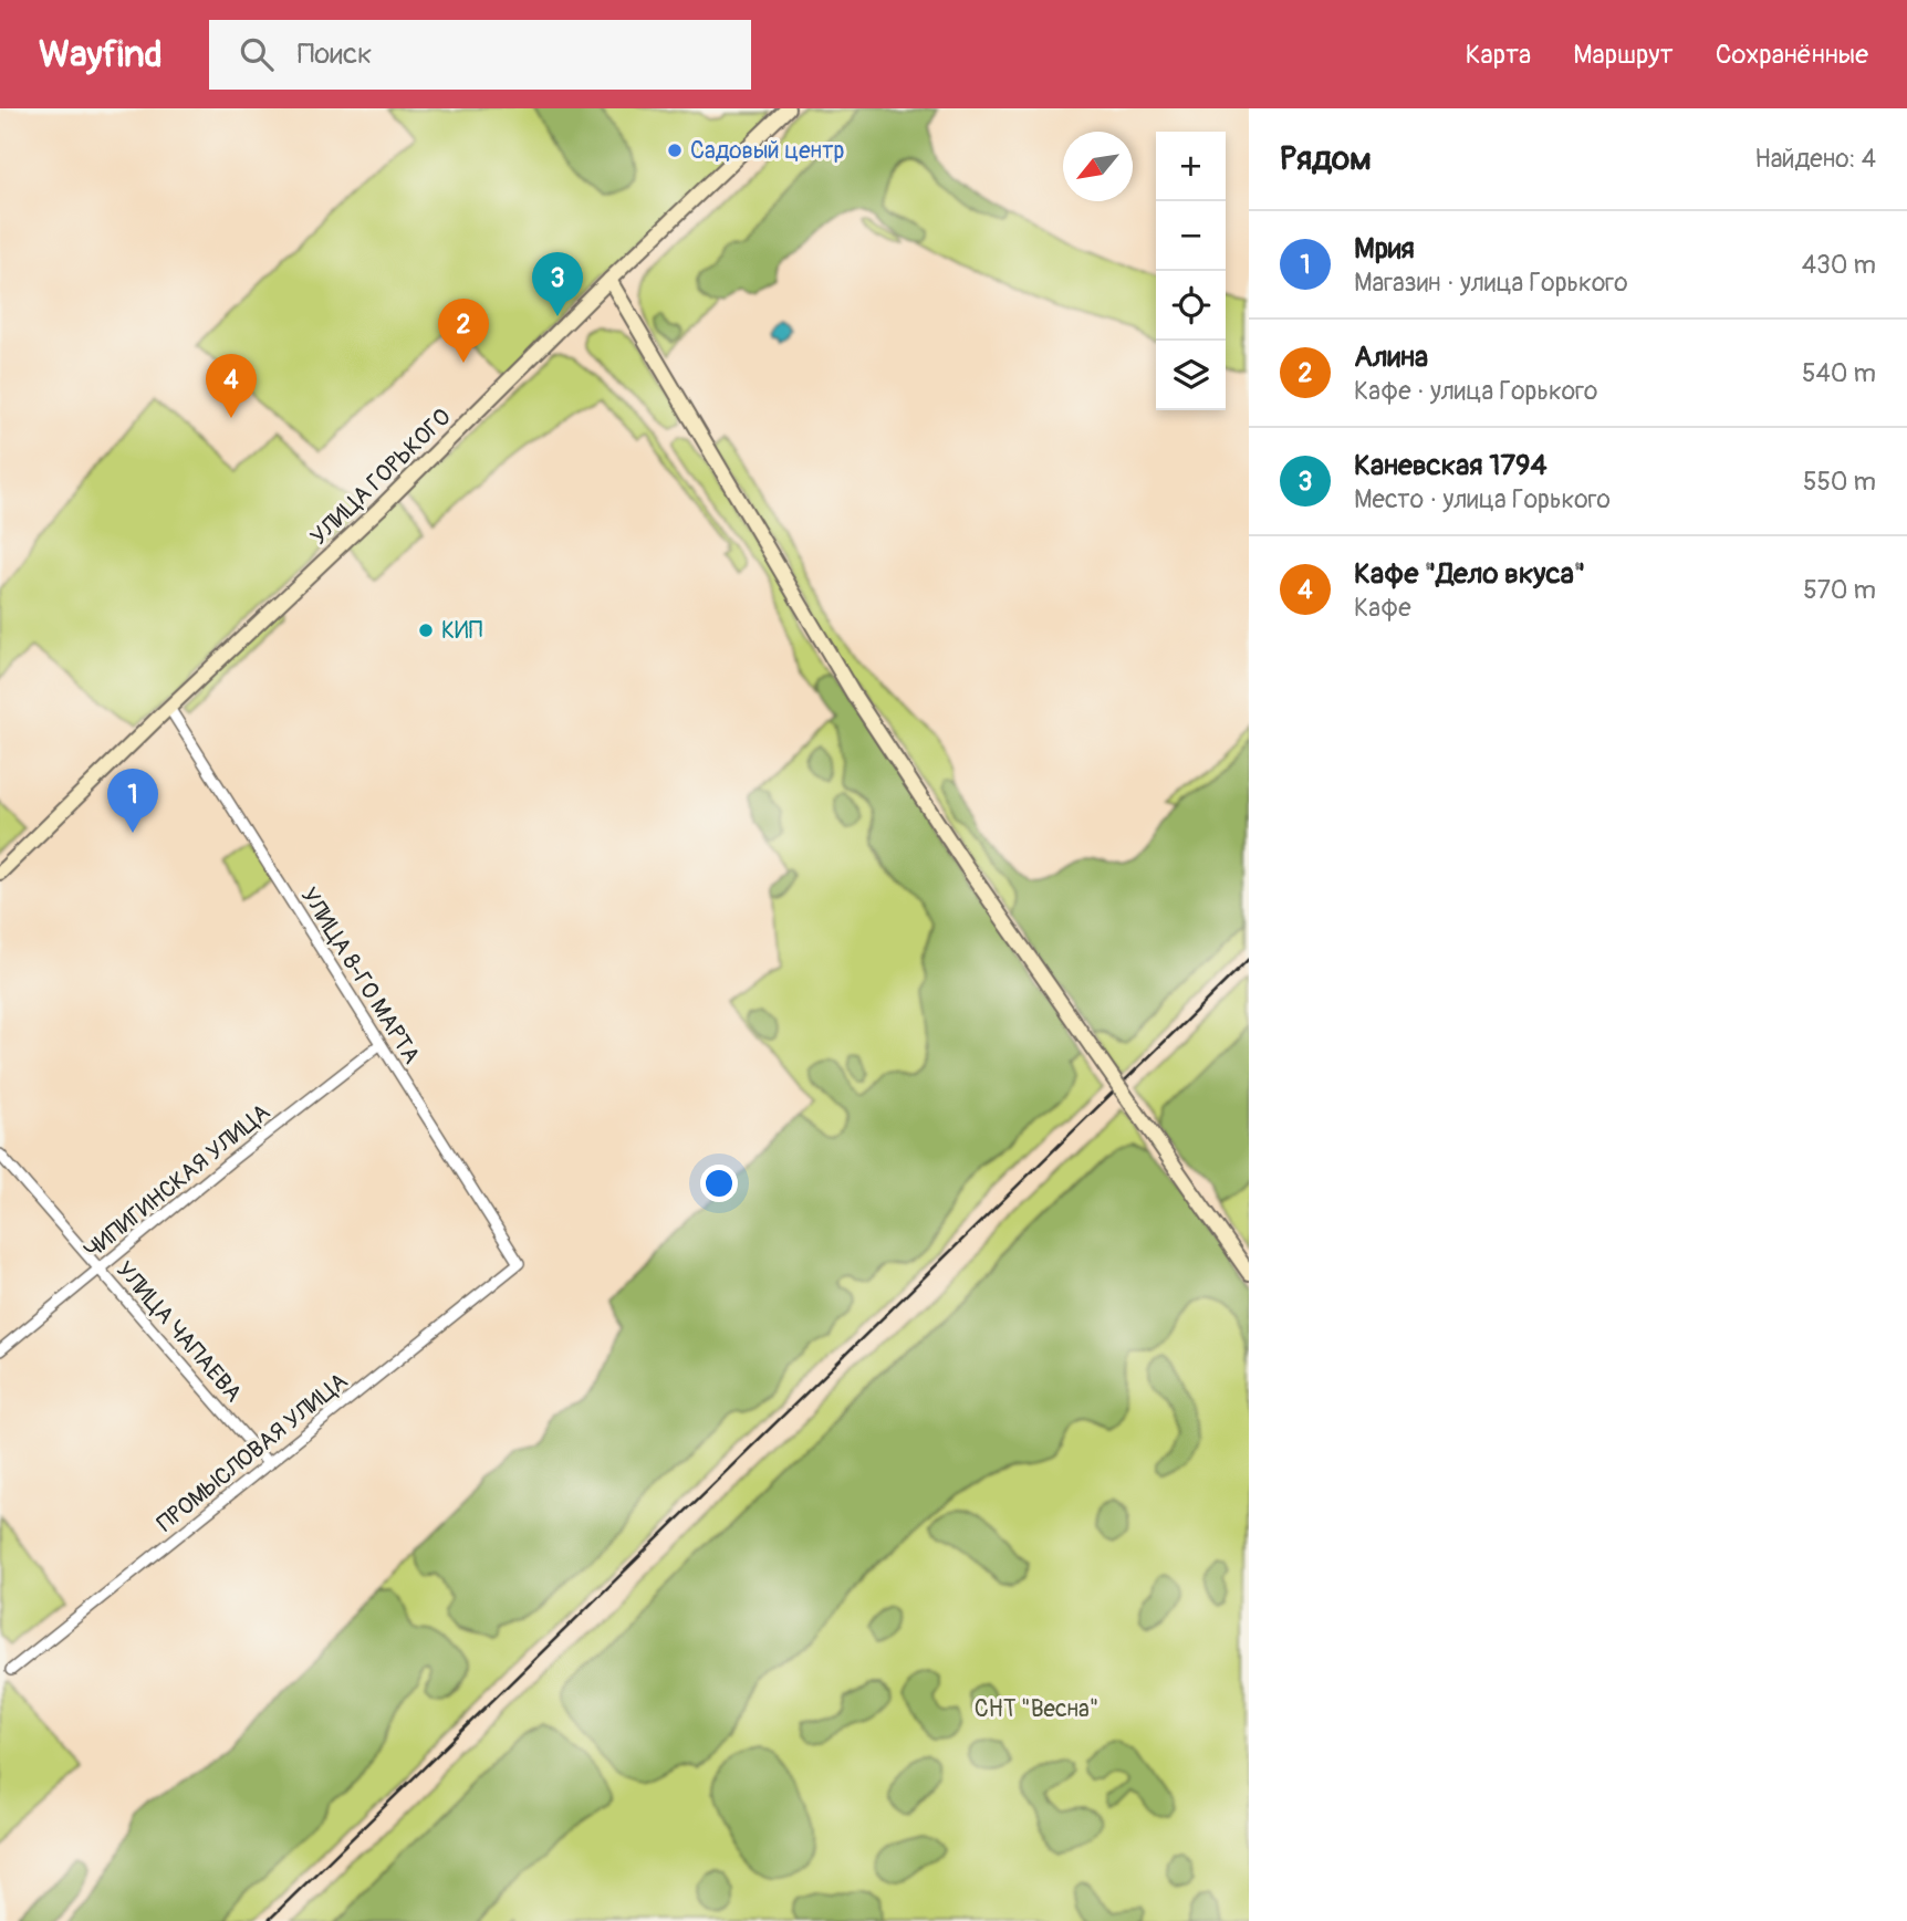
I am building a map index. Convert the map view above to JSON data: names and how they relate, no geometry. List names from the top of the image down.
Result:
{
  "streets": {
    "main road": ["УЛИЦА ГОРЬКОГО"],
    "street": [
      "УЛИЦА 8-ГО МАРТА",
      "ЧИПИГИНСКАЯ УЛИЦА",
      "УЛИЦА ЧАПАЕВА",
      "ПРОМЫСЛОВАЯ УЛИЦА"
    ]
  },
  "crossings": [
    ["УЛИЦА ГОРЬКОГО", "УЛИЦА 8-ГО МАРТА"],
    ["УЛИЦА 8-ГО МАРТА", "ЧИПИГИНСКАЯ УЛИЦА"],
    ["УЛИЦА 8-ГО МАРТА", "ПРОМЫСЛОВАЯ УЛИЦА"],
    ["ЧИПИГИНСКАЯ УЛИЦА", "УЛИЦА ЧАПАЕВА"],
    ["УЛИЦА ЧАПАЕВА", "ПРОМЫСЛОВАЯ УЛИЦА"]
  ],
  "parks": ["СНТ \"Весна\""],
  "places": ["Садовый центр", "КИП"],
  "north": "bottom left",
  "page": {
    "header": "Wayfind",
    "search": "Поиск",
    "nav": ["Карта", "Маршрут", "Сохранённые"],
    "heading": ["Рядом", "Найдено: 4"],
    "map_buttons": ["+", "−"],
    "list": [
      {
        "mark": "1",
        "name": "Мрия",
        "note": "Магазин · улица Горького",
        "value": "430 m"
      },
      {
        "mark": "2",
        "name": "Алина",
        "note": "Кафе · улица Горького",
        "value": "540 m"
      },
      {
        "mark": "3",
        "name": "Каневская 1794",
        "note": "Место · улица Горького",
        "value": "550 m"
      },
      {
        "mark": "4",
        "name": "Кафе \"Дело вкуса\"",
        "note": "Кафе",
        "value": "570 m"
      }
    ],
    "pins": [
      "3",
      "2",
      "4",
      "1"
    ]
  }
}
